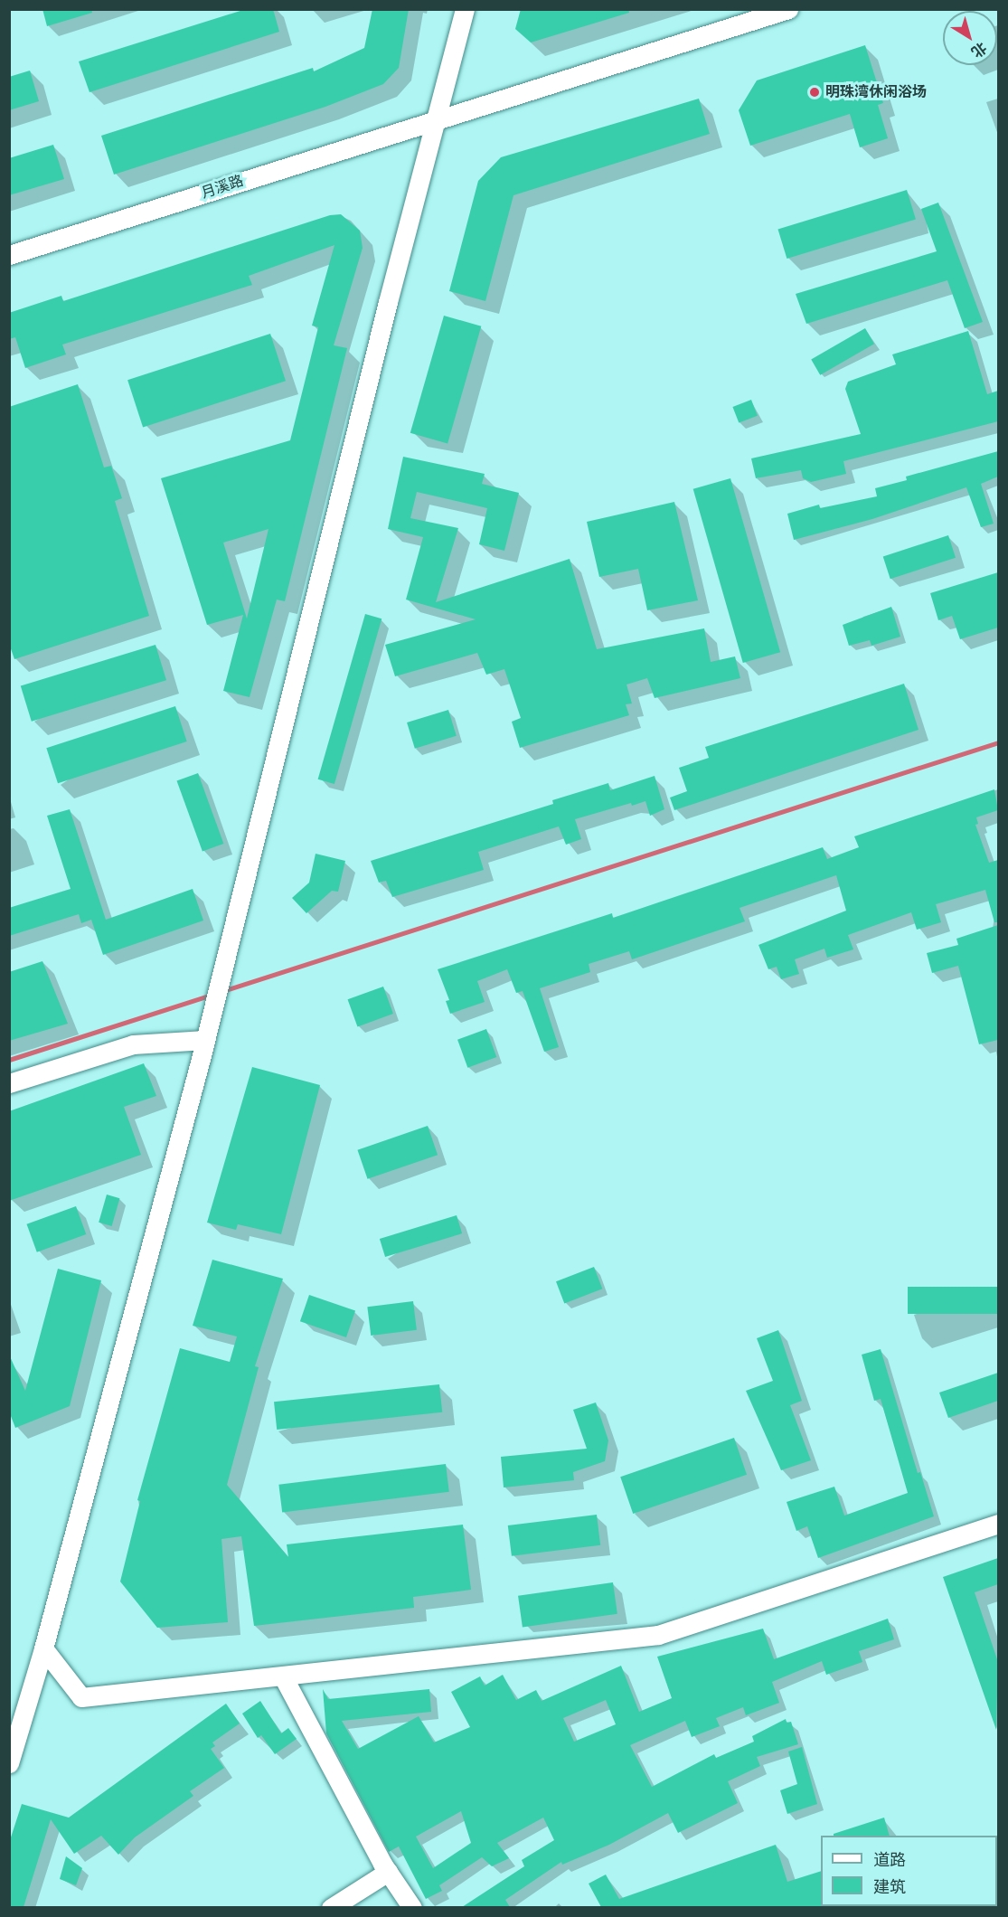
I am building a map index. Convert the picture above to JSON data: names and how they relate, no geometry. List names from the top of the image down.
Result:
{
  "streets": {
    "street": ["月溪路"]
  },
  "places": ["明珠湾休闲浴场"],
  "legend": ["道路", "建筑"],
  "north": "bottom right"
}
